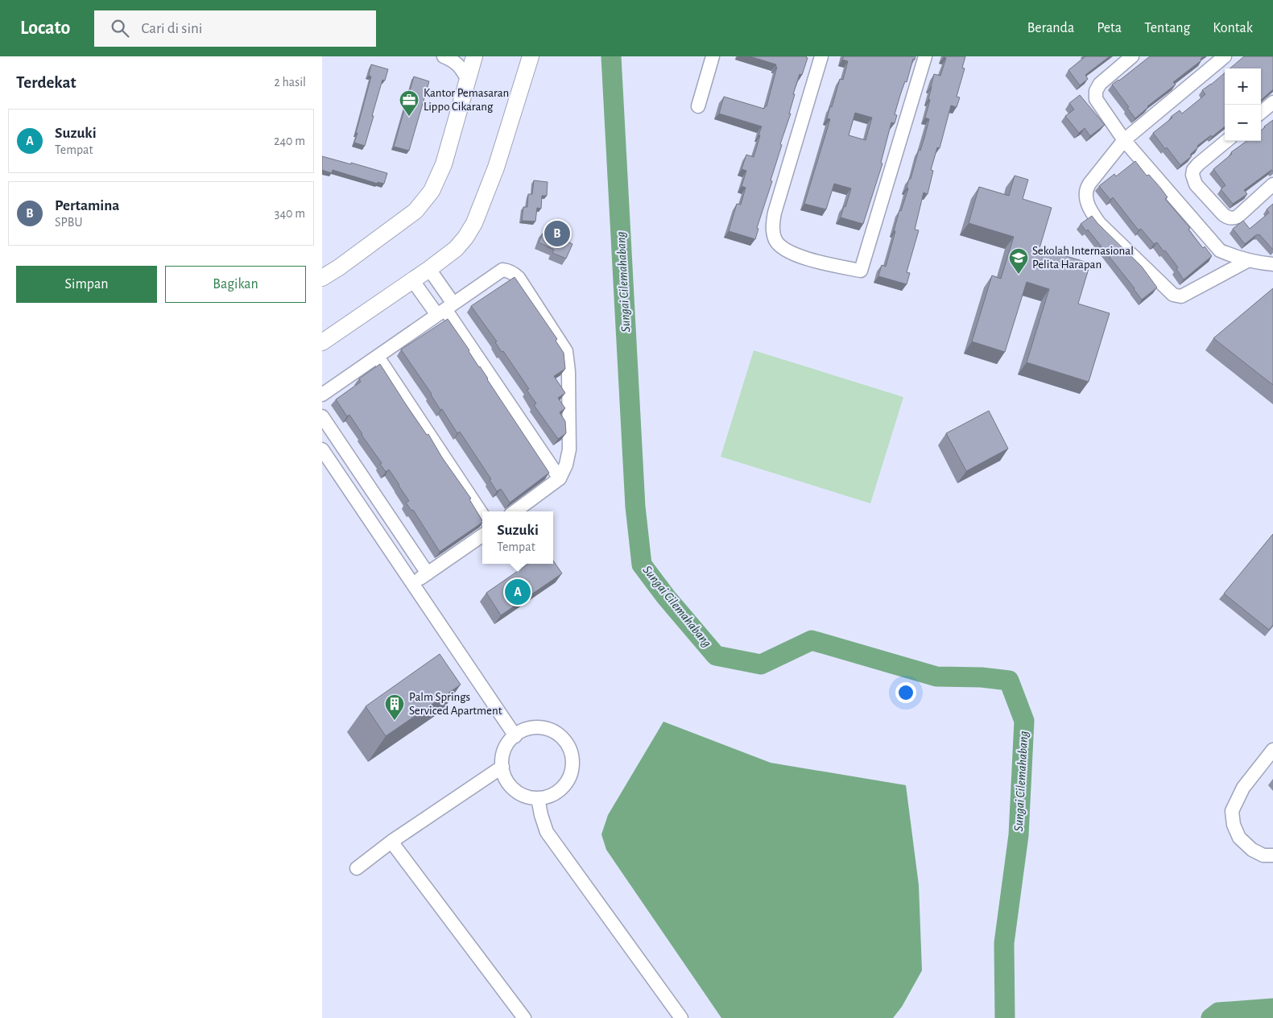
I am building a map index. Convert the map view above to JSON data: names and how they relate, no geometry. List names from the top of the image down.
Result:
{
  "water": ["Sungai Cilemahabang"],
  "places": {
    "office": ["Kantor Pemasaran Lippo Cikarang"],
    "school or university": ["Sekolah Internasional Pelita Harapan"],
    "building": ["Palm Springs Serviced Apartment"]
  },
  "page": {
    "header": "Locato",
    "search": "Cari di sini",
    "nav": [
      "Beranda",
      "Peta",
      "Tentang",
      "Kontak"
    ],
    "heading": ["Terdekat", "2 hasil"],
    "map_buttons": ["+", "−"],
    "list": [
      {
        "mark": "A",
        "name": "Suzuki",
        "note": "Tempat",
        "value": "240 m"
      },
      {
        "mark": "B",
        "name": "Pertamina",
        "note": "SPBU",
        "value": "340 m"
      }
    ],
    "pins": ["B", "A"],
    "buttons": ["Simpan", "Bagikan"],
    "popup": ["Suzuki", "Tempat"]
  }
}
